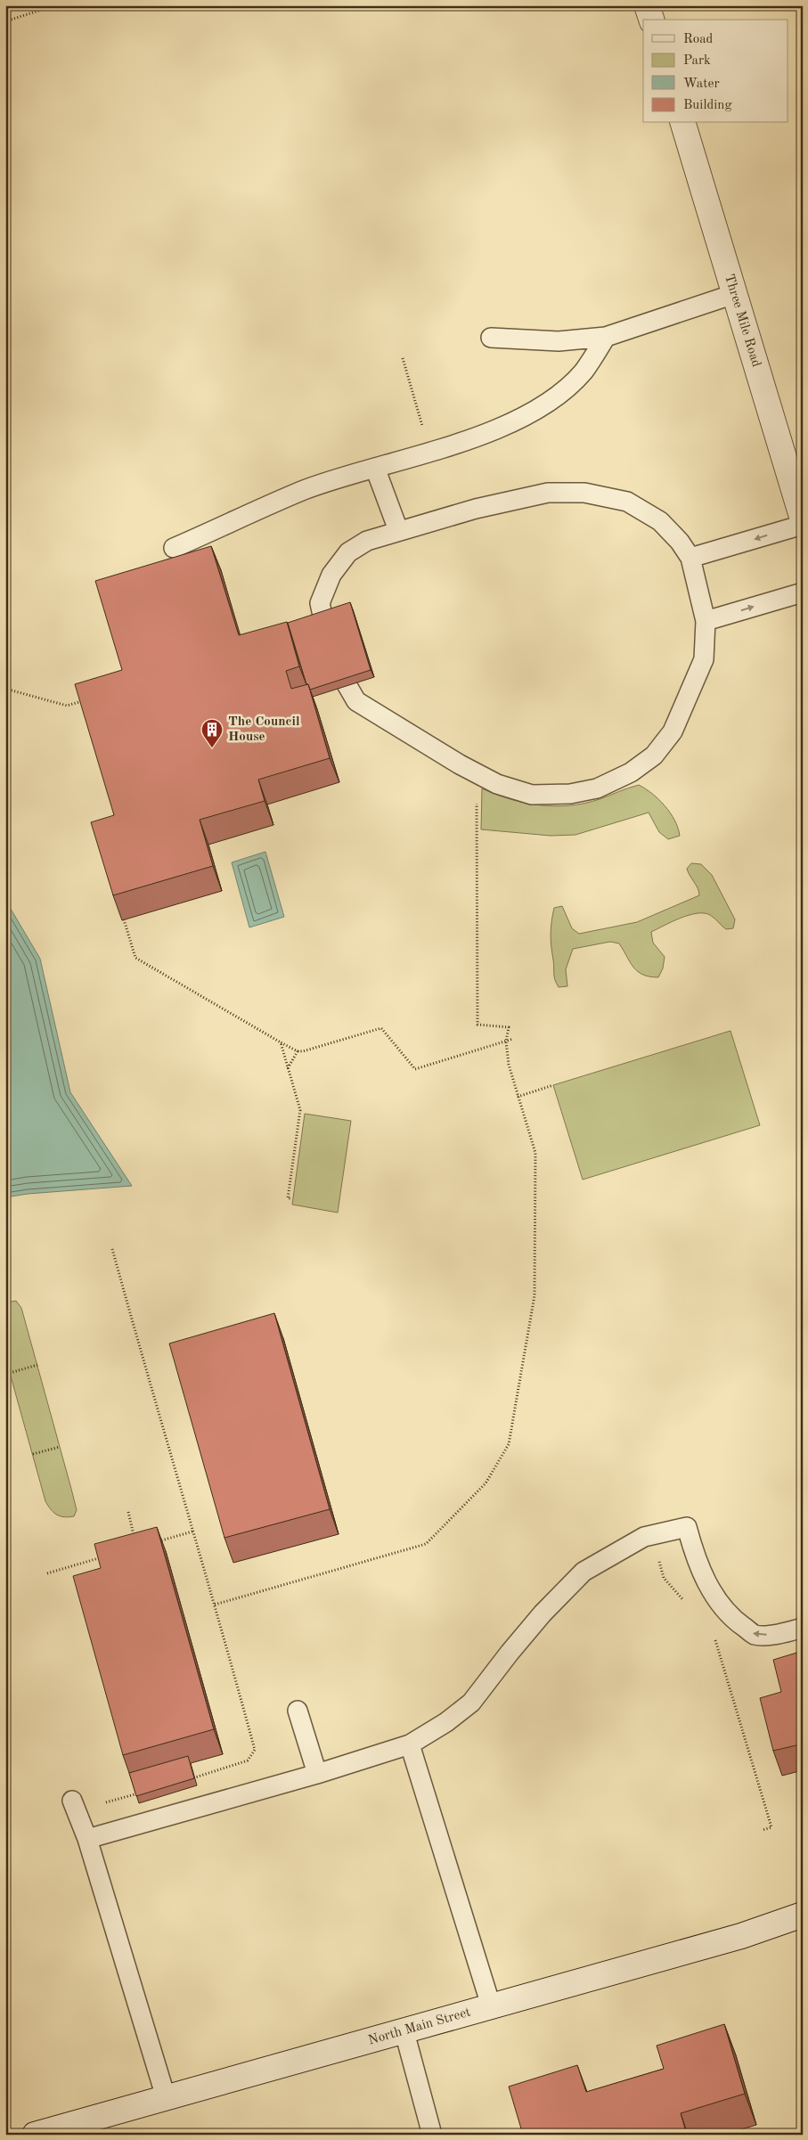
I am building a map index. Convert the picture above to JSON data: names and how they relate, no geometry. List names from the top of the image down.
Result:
{
  "streets": {
    "main road": ["Three Mile Road", "North Main Street"]
  },
  "places": {
    "building": ["The Council House"]
  },
  "legend": [
    "Road",
    "Park",
    "Water",
    "Building"
  ]
}
